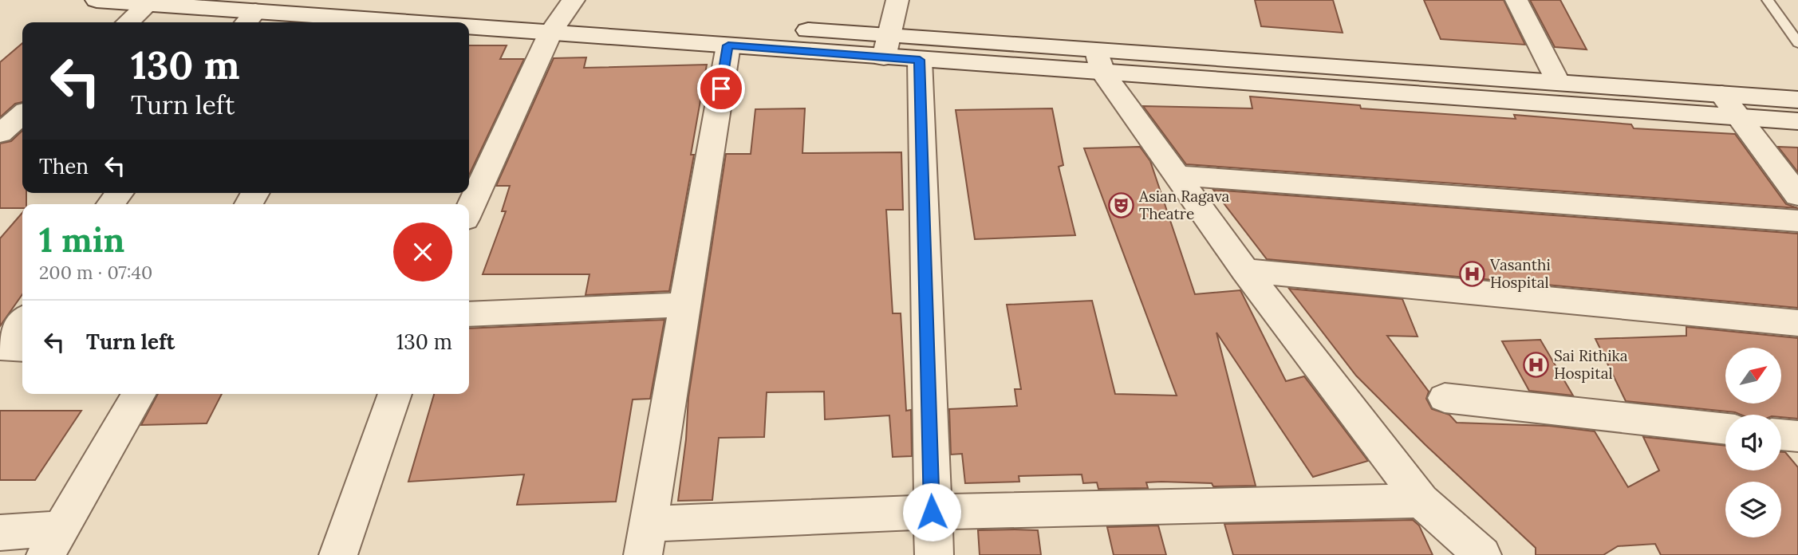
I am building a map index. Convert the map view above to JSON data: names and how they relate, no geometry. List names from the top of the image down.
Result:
{
  "places": {
    "theatre": ["Asian Ragava Theatre"],
    "hospital": ["Vasanthi Hospital", "Sai Rithika Hospital"]
  },
  "north": "top right",
  "page": {
    "turn": ["130 m", "Turn left"],
    "then": "Then",
    "heading": ["1 min", "200 m · 07:40"],
    "list": [
      {
        "name": "Turn left",
        "value": "130 m"
      }
    ]
  }
}
